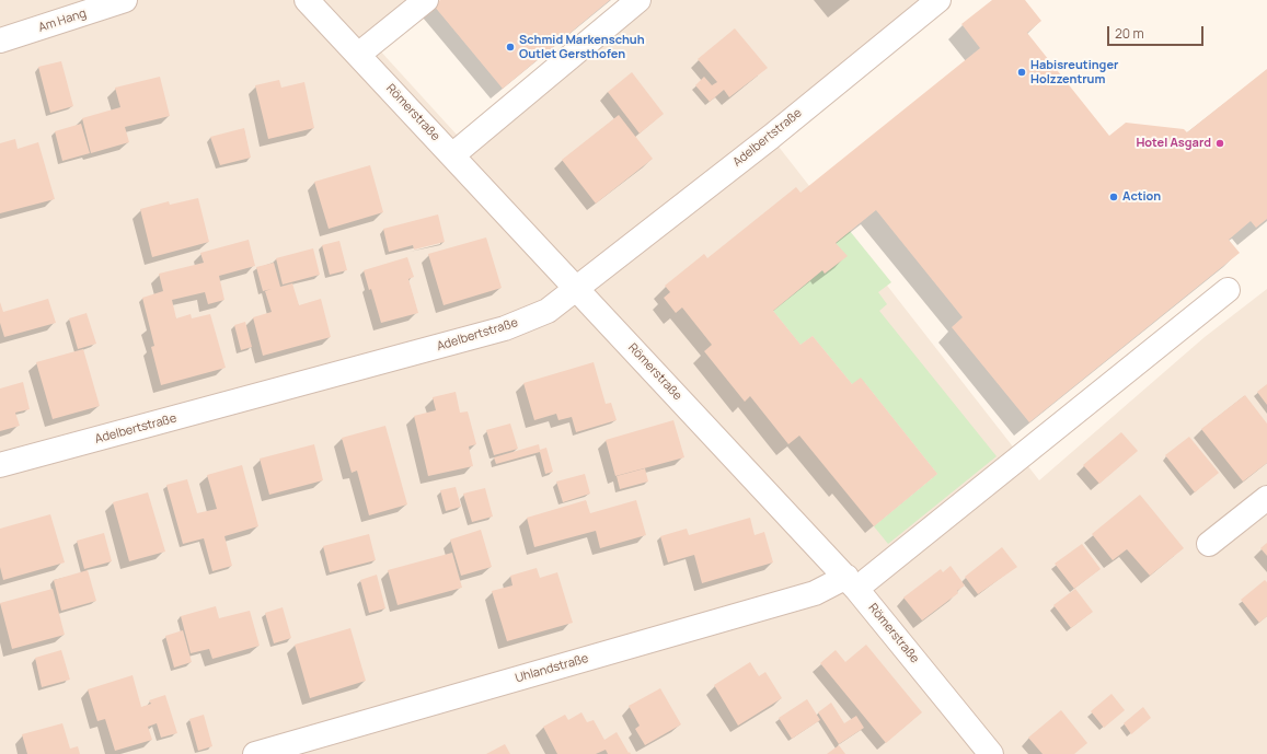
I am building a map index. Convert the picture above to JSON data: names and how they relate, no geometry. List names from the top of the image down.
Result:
{
  "streets": {
    "street": [
      "Am Hang",
      "Römerstraße",
      "Adelbertstraße",
      "Uhlandstraße"
    ]
  },
  "crossings": [
    ["Römerstraße", "Adelbertstraße"],
    ["Römerstraße", "Uhlandstraße"]
  ],
  "places": [
    "Schmid Markenschuh Outlet Gersthofen",
    "Habisreutinger Holzzentrum",
    "Hotel Asgard",
    "Action"
  ],
  "scale_bar": "20 m"
}
